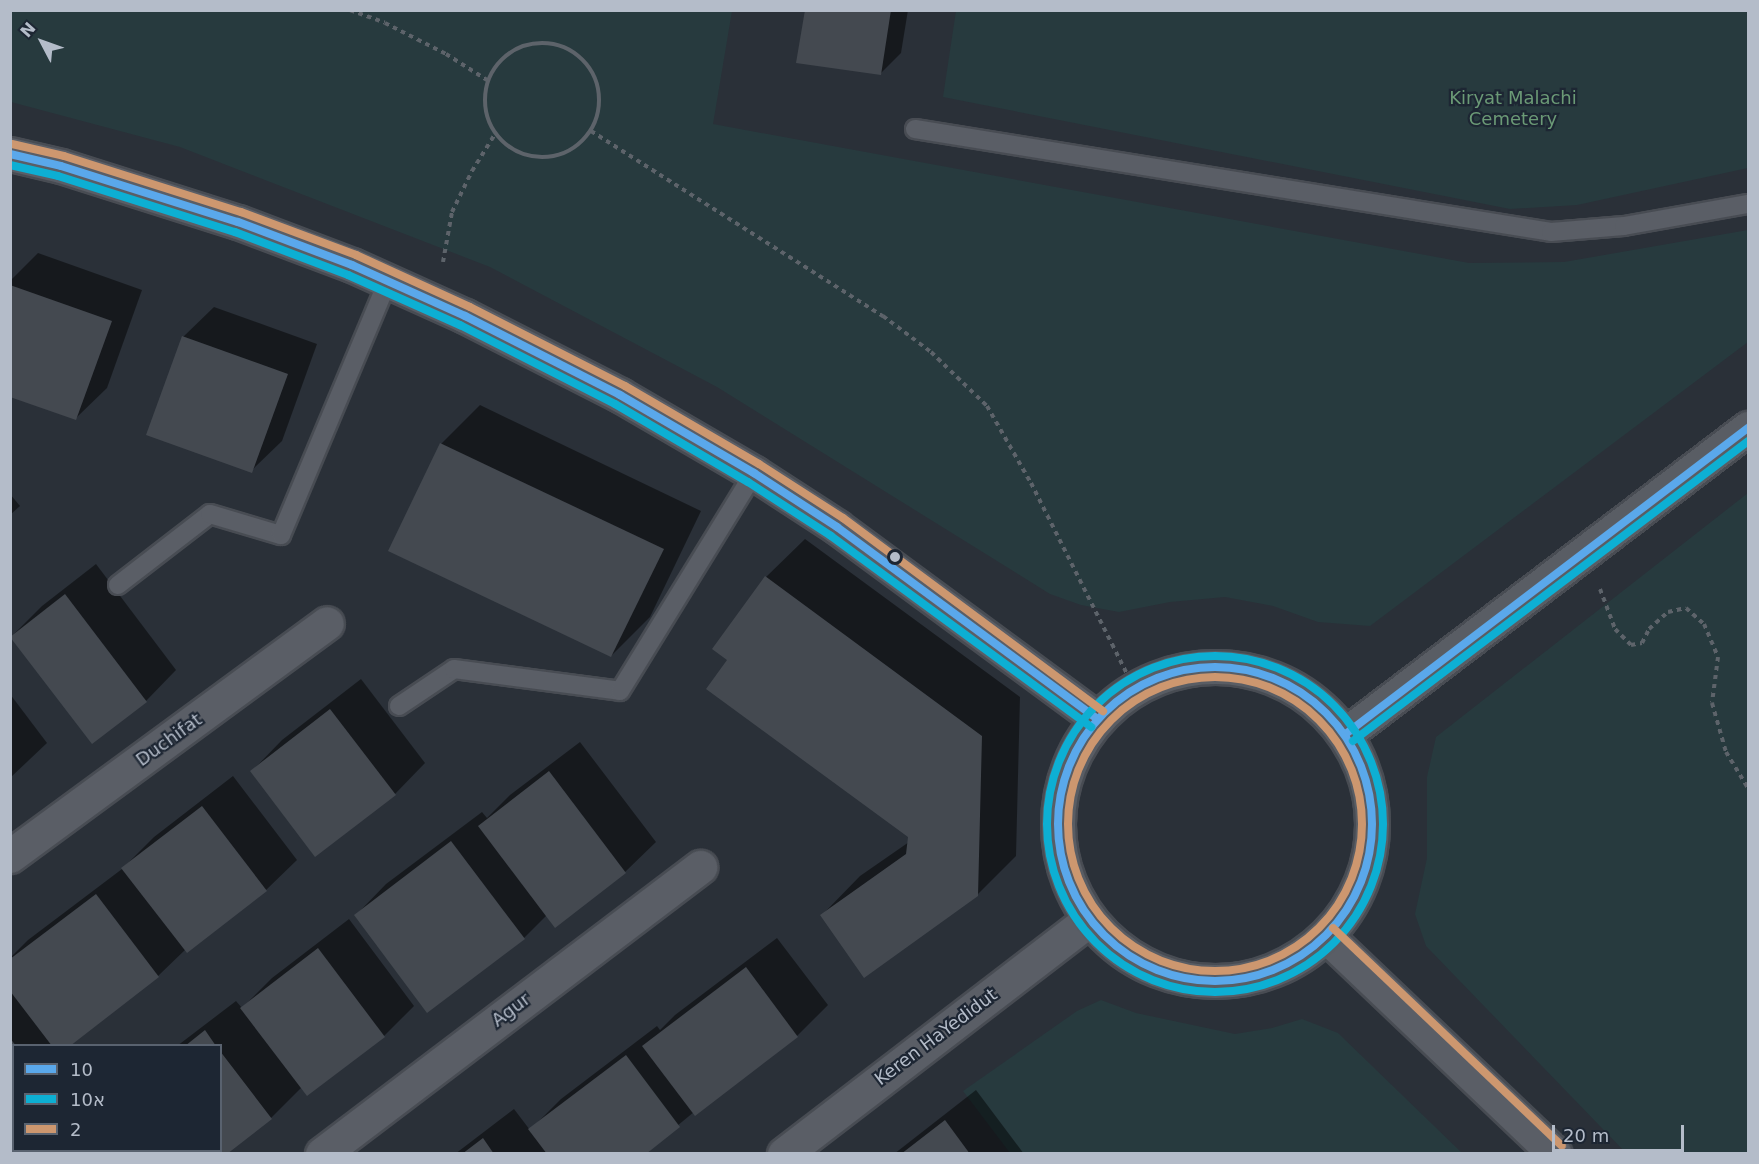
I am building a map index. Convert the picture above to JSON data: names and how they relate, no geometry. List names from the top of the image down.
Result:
{
  "streets": {
    "street": ["Duchifat", "Agur", "Keren HaYedidut"]
  },
  "parks": ["Kiryat Malachi Cemetery"],
  "lines": ["transit line 2", "transit line 10", "transit line 10א"],
  "legend": ["10", "10א", "2"],
  "scale_bar": "20 m",
  "north": "top left"
}
